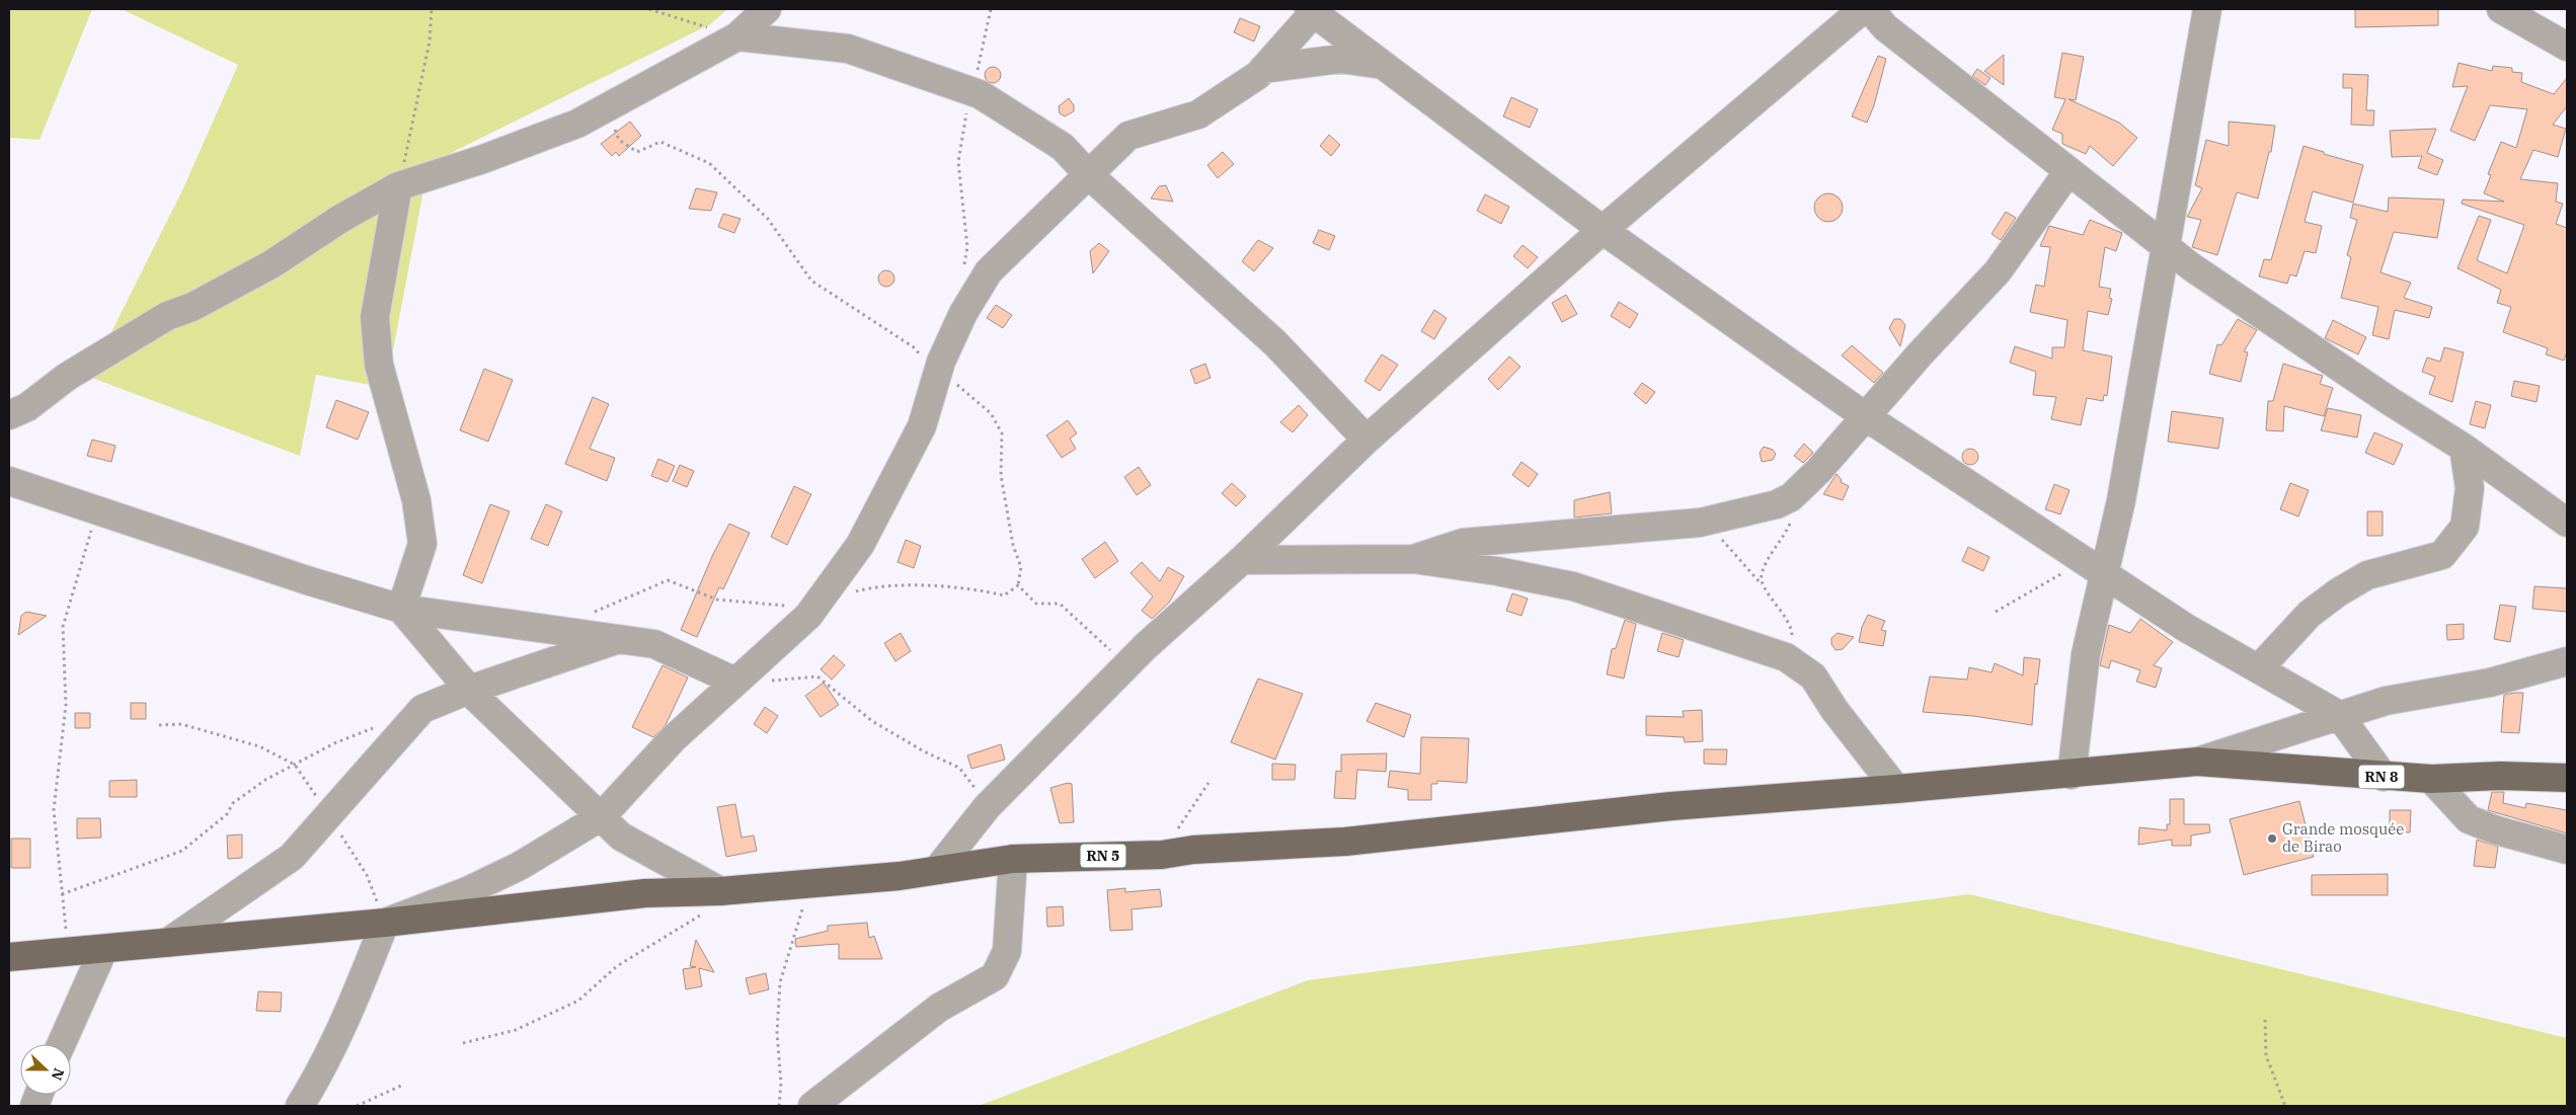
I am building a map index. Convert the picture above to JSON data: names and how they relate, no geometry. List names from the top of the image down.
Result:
{
  "streets": {
    "main road": ["RN 8", "RN 5"]
  },
  "crossings": [
    ["RN 8", "RN 5"]
  ],
  "places": ["Grande mosquée de Birao"],
  "north": "right"
}
